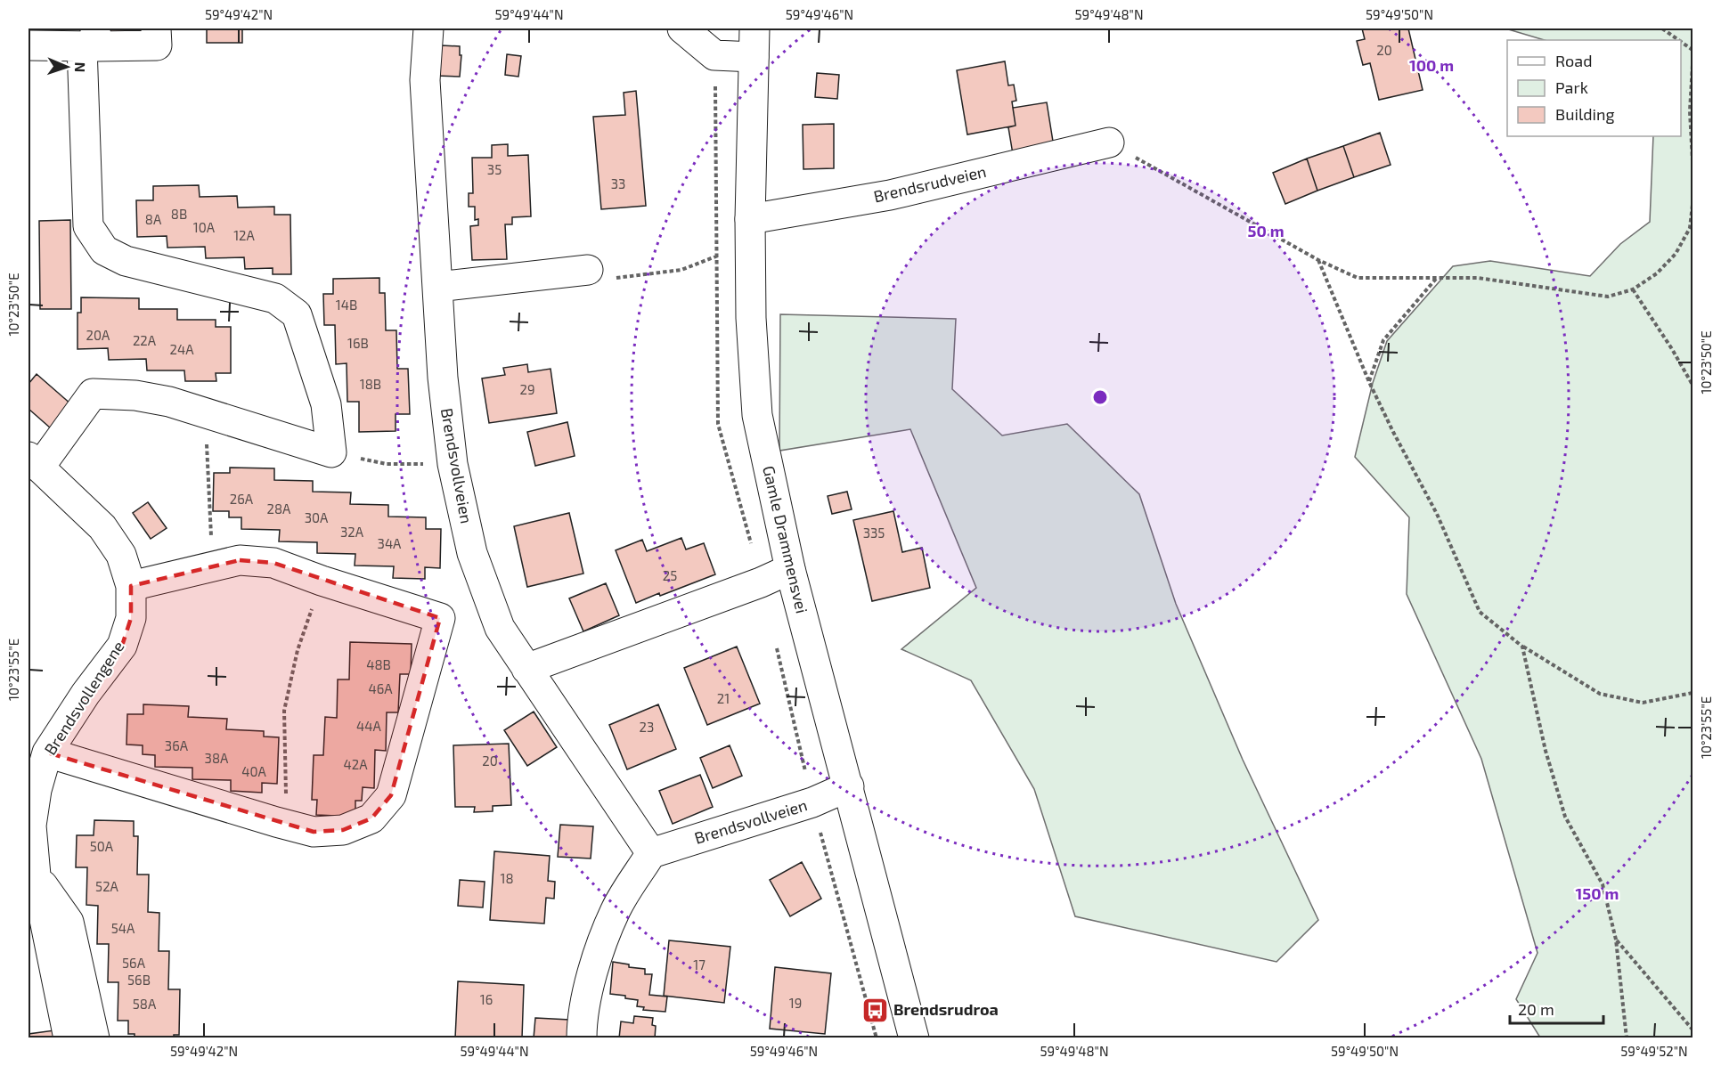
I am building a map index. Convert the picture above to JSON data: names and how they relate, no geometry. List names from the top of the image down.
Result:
{
  "streets": {
    "street": [
      "Brendsrudveien",
      "Brendsvollveien",
      "Gamle Drammensvei",
      "Brendsvollengene"
    ]
  },
  "crossings": [
    ["Brendsrudveien", "Gamle Drammensvei"],
    ["Brendsvollveien", "Gamle Drammensvei"]
  ],
  "places": {
    "bus stop": ["Brendsrudroa"]
  },
  "house_numbers": [
    "20",
    "35",
    "33",
    "8B",
    "8A",
    "10A",
    "12A",
    "14B",
    "20A",
    "22A",
    "16B",
    "24A",
    "18B",
    "29",
    "26A",
    "28A",
    "30A",
    "32A",
    "335",
    "34A",
    "25",
    "48B",
    "46A",
    "21",
    "44A",
    "23",
    "36A",
    "38A",
    "20",
    "42A",
    "40A",
    "50A",
    "18",
    "52A",
    "54A",
    "56A",
    "17",
    "56B",
    "16",
    "19",
    "58A"
  ],
  "legend": ["Road", "Park", "Building"],
  "scale_bar": "20 m",
  "north": "right",
  "coordinates": [
    "59°49'42\"N",
    "59°49'44\"N",
    "59°49'46\"N",
    "59°49'48\"N",
    "59°49'50\"N",
    "10°23'50\"E",
    "10°23'55\"E",
    "59°49'52\"N"
  ],
  "rings": ["100 m", "50 m", "150 m"]
}
